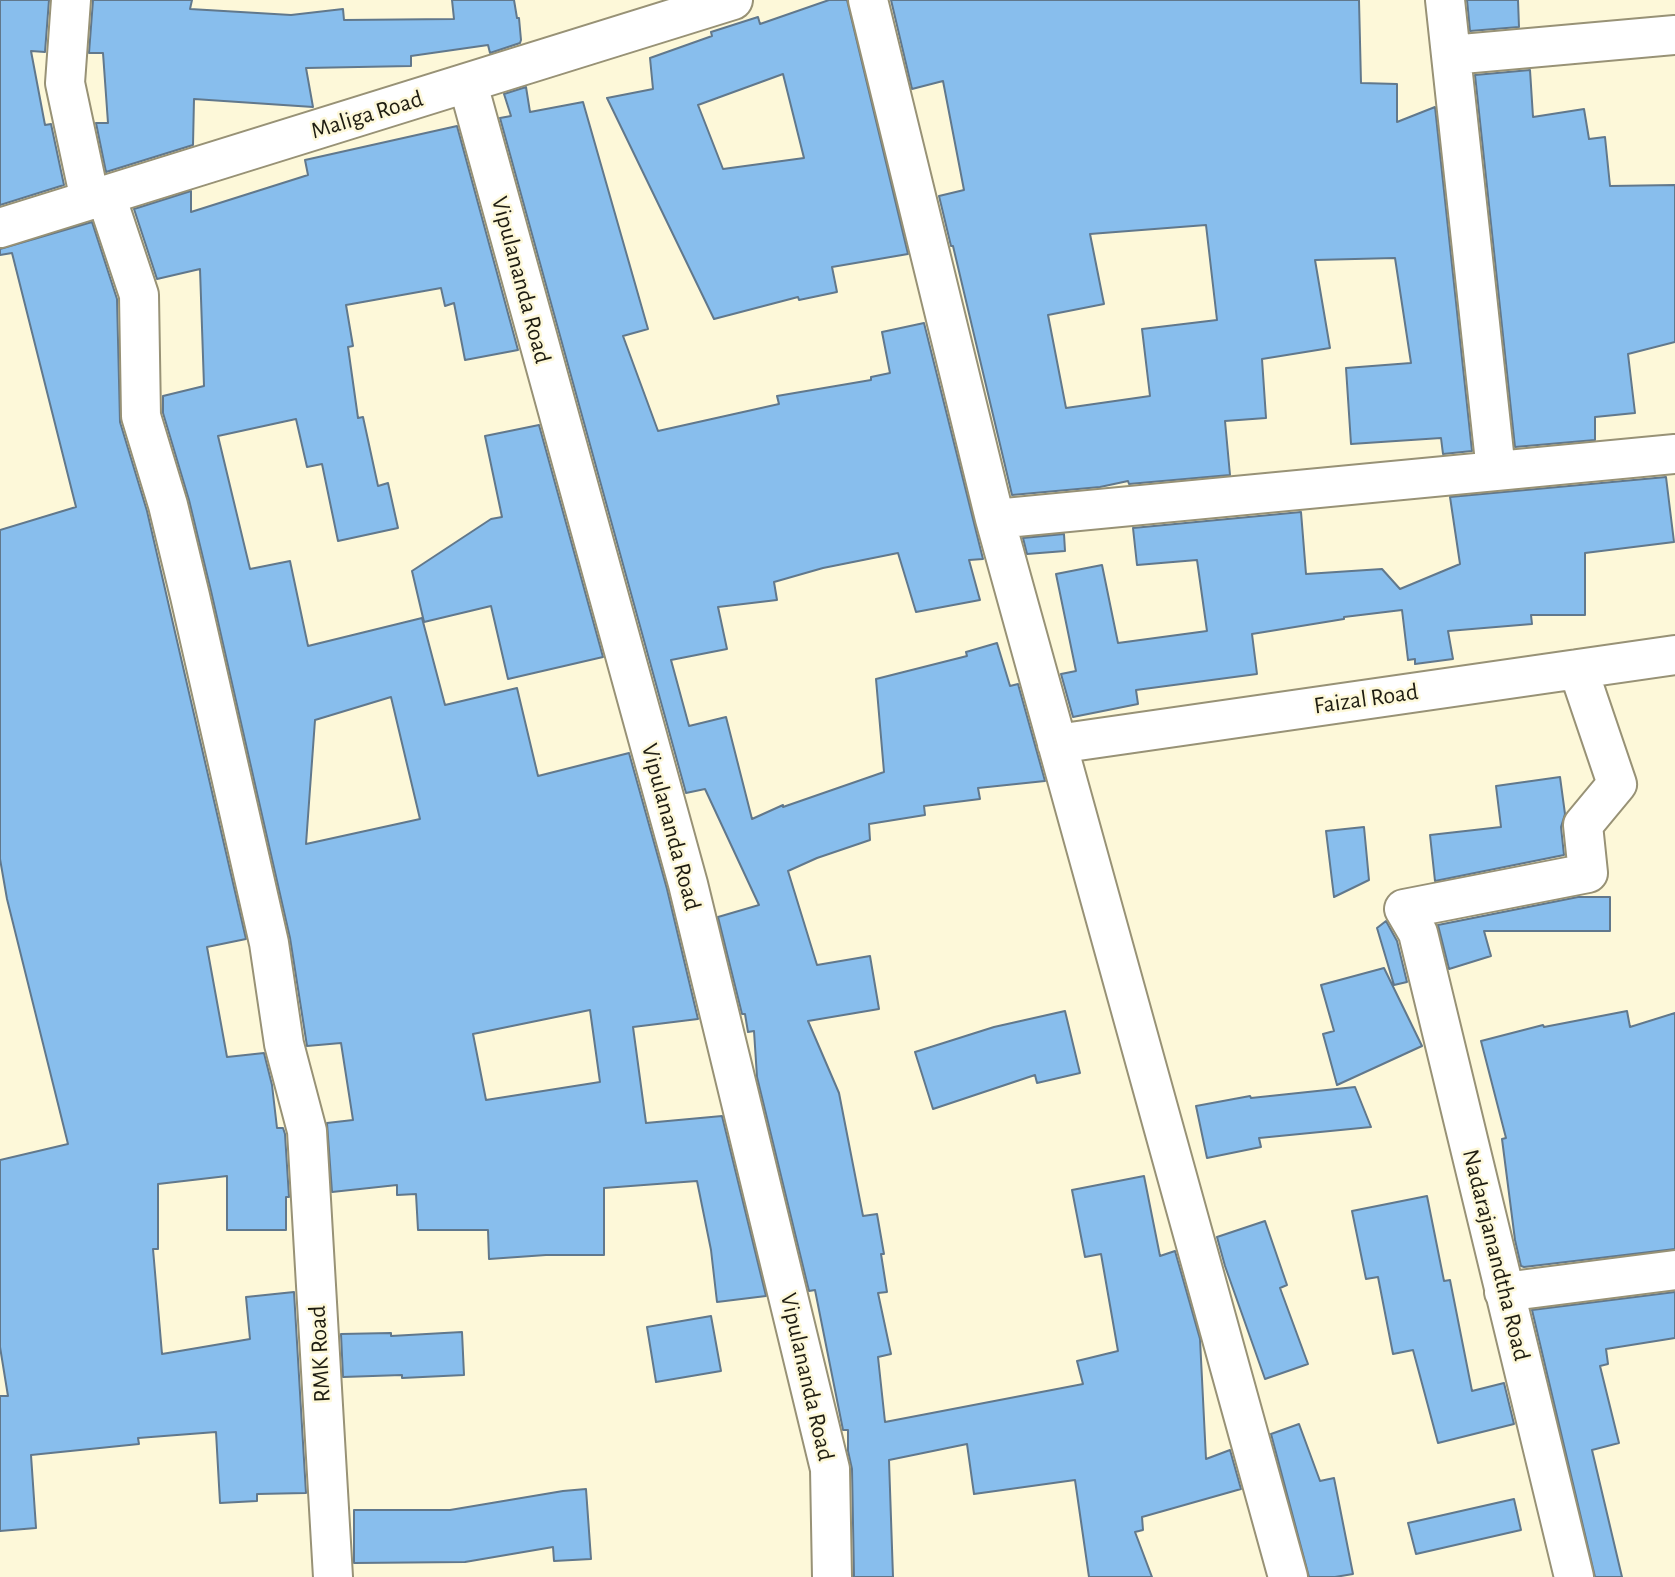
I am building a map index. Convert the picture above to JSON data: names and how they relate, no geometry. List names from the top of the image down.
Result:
{
  "streets": {
    "street": [
      "Maliga Road",
      "Vipulananda Road",
      "Faizal Road",
      "Nadarajanandtha Road",
      "RMK Road"
    ]
  },
  "crossings": [
    ["Maliga Road", "Vipulananda Road"],
    ["Maliga Road", "RMK Road"],
    ["Faizal Road", "Nadarajanandtha Road"]
  ]
}
